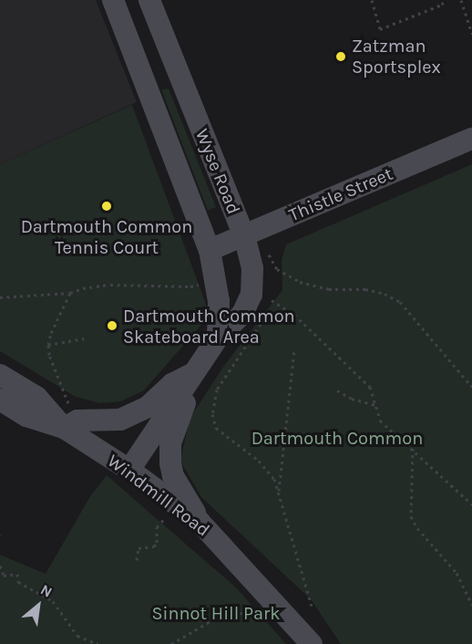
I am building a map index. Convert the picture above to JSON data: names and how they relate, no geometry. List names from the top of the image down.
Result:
{
  "streets": {
    "main road": ["Wyse Road", "Thistle Street", "Windmill Road"]
  },
  "crossings": [
    ["Wyse Road", "Thistle Street"],
    ["Wyse Road", "Windmill Road"]
  ],
  "parks": ["Dartmouth Common", "Sinnot Hill Park"],
  "places": ["Zatzman Sportsplex", "Dartmouth Common Tennis Court", "Dartmouth Common Skateboard Area"],
  "north": "top right"
}
